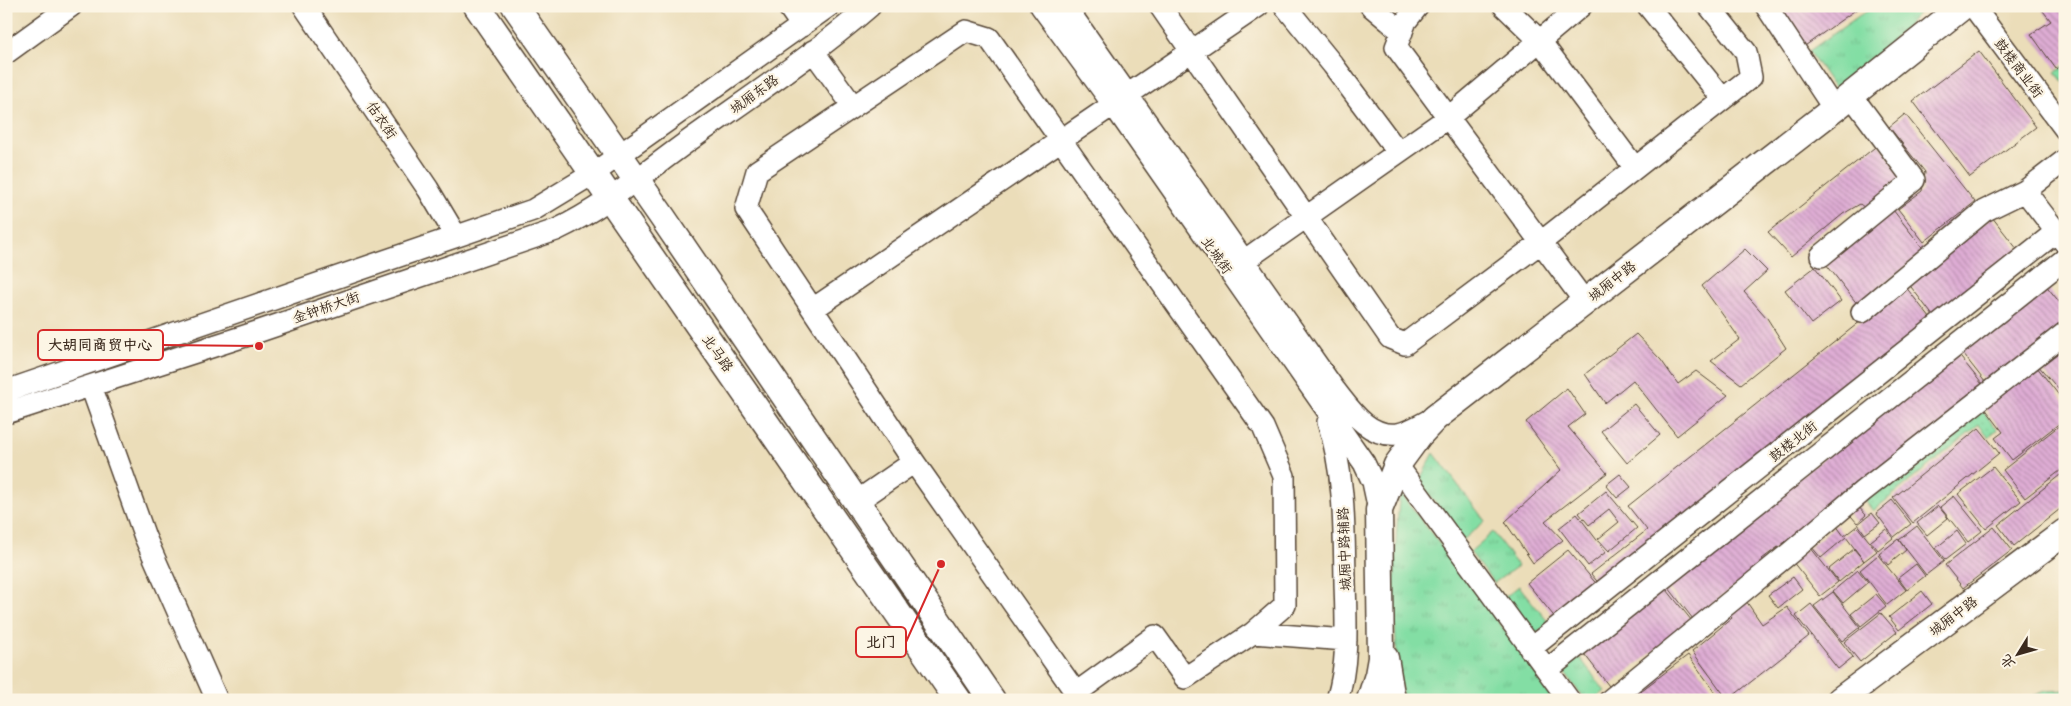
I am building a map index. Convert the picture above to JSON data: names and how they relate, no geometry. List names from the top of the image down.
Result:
{
  "streets": {
    "main road": ["城厢中路", "北马路"],
    "street": [
      "鼓楼商业街",
      "城厢东路",
      "估衣街",
      "北城街",
      "金钟桥大街",
      "鼓楼北街",
      "城厢中路辅路"
    ]
  },
  "crossings": [
    ["城厢东路", "金钟桥大街"],
    ["城厢东路", "北马路"],
    ["估衣街", "金钟桥大街"],
    ["北城街", "城厢中路"],
    ["北城街", "城厢中路辅路"],
    ["金钟桥大街", "北马路"]
  ],
  "places": ["大胡同商贸中心", "北门"],
  "north": "bottom left"
}
